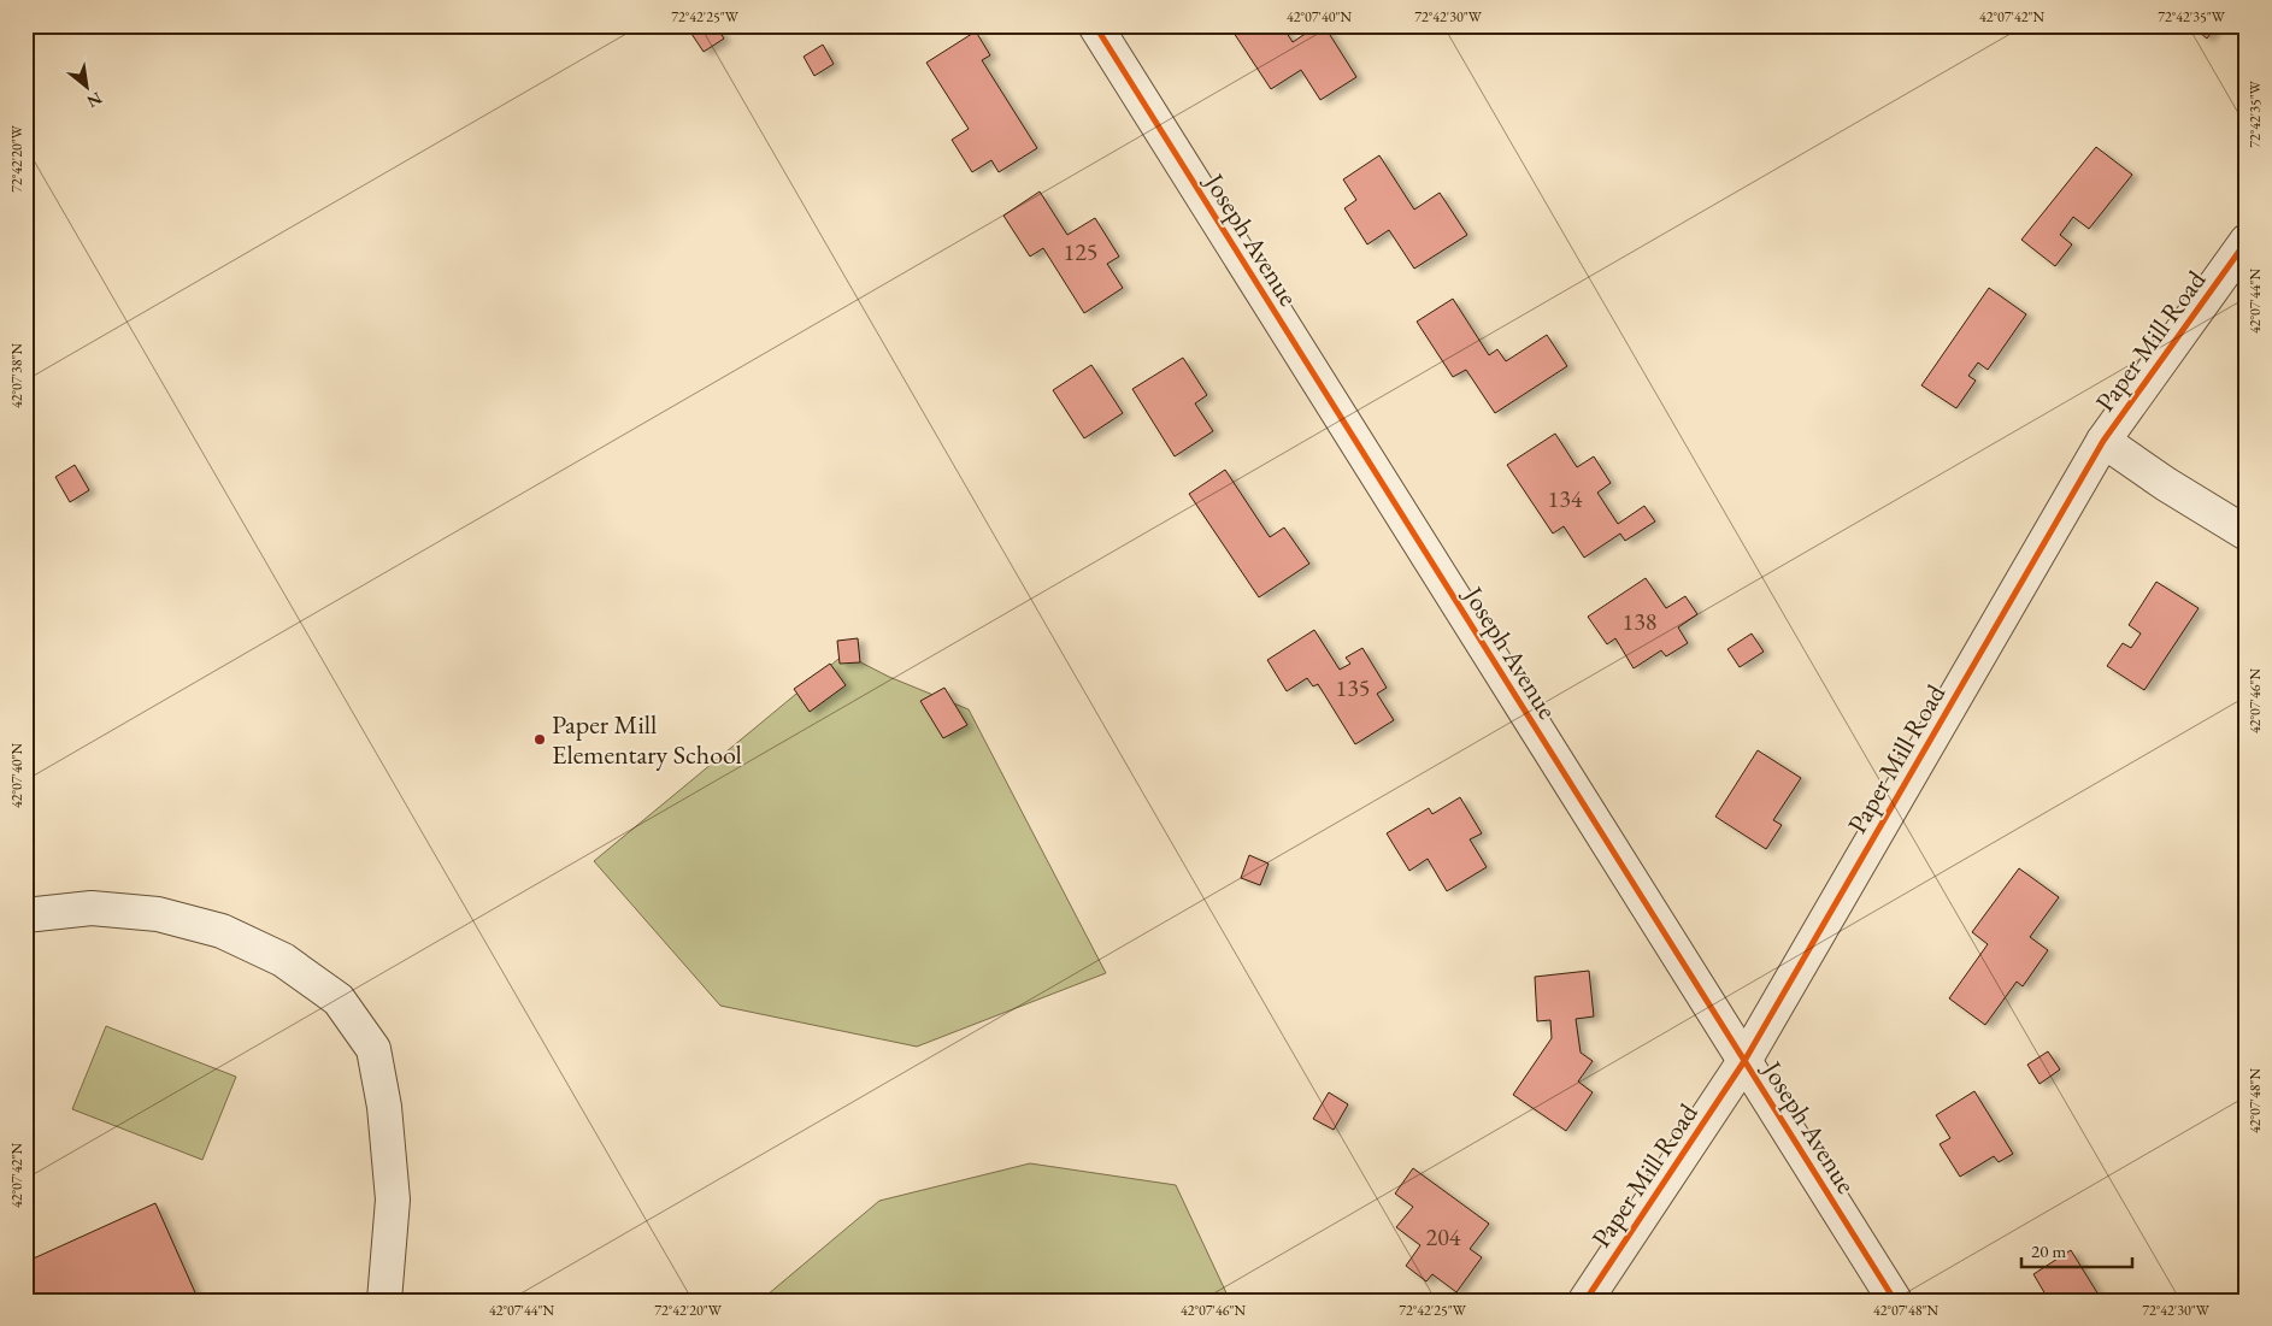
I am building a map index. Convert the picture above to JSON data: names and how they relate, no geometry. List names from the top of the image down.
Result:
{
  "streets": {
    "street": ["Joseph Avenue", "Paper Mill Road"]
  },
  "crossings": [
    ["Joseph Avenue", "Paper Mill Road"]
  ],
  "places": ["Paper Mill Elementary School"],
  "house_numbers": [
    "125",
    "134",
    "138",
    "135",
    "204"
  ],
  "scale_bar": "20 m",
  "north": "bottom right",
  "coordinates": [
    "72°42'25\"W",
    "42°07'40\"N",
    "72°42'30\"W",
    "42°07'42\"N",
    "72°42'35\"W",
    "72°42'20\"W",
    "42°07'44\"N",
    "42°07'38\"N",
    "42°07'46\"N",
    "42°07'48\"N"
  ]
}
